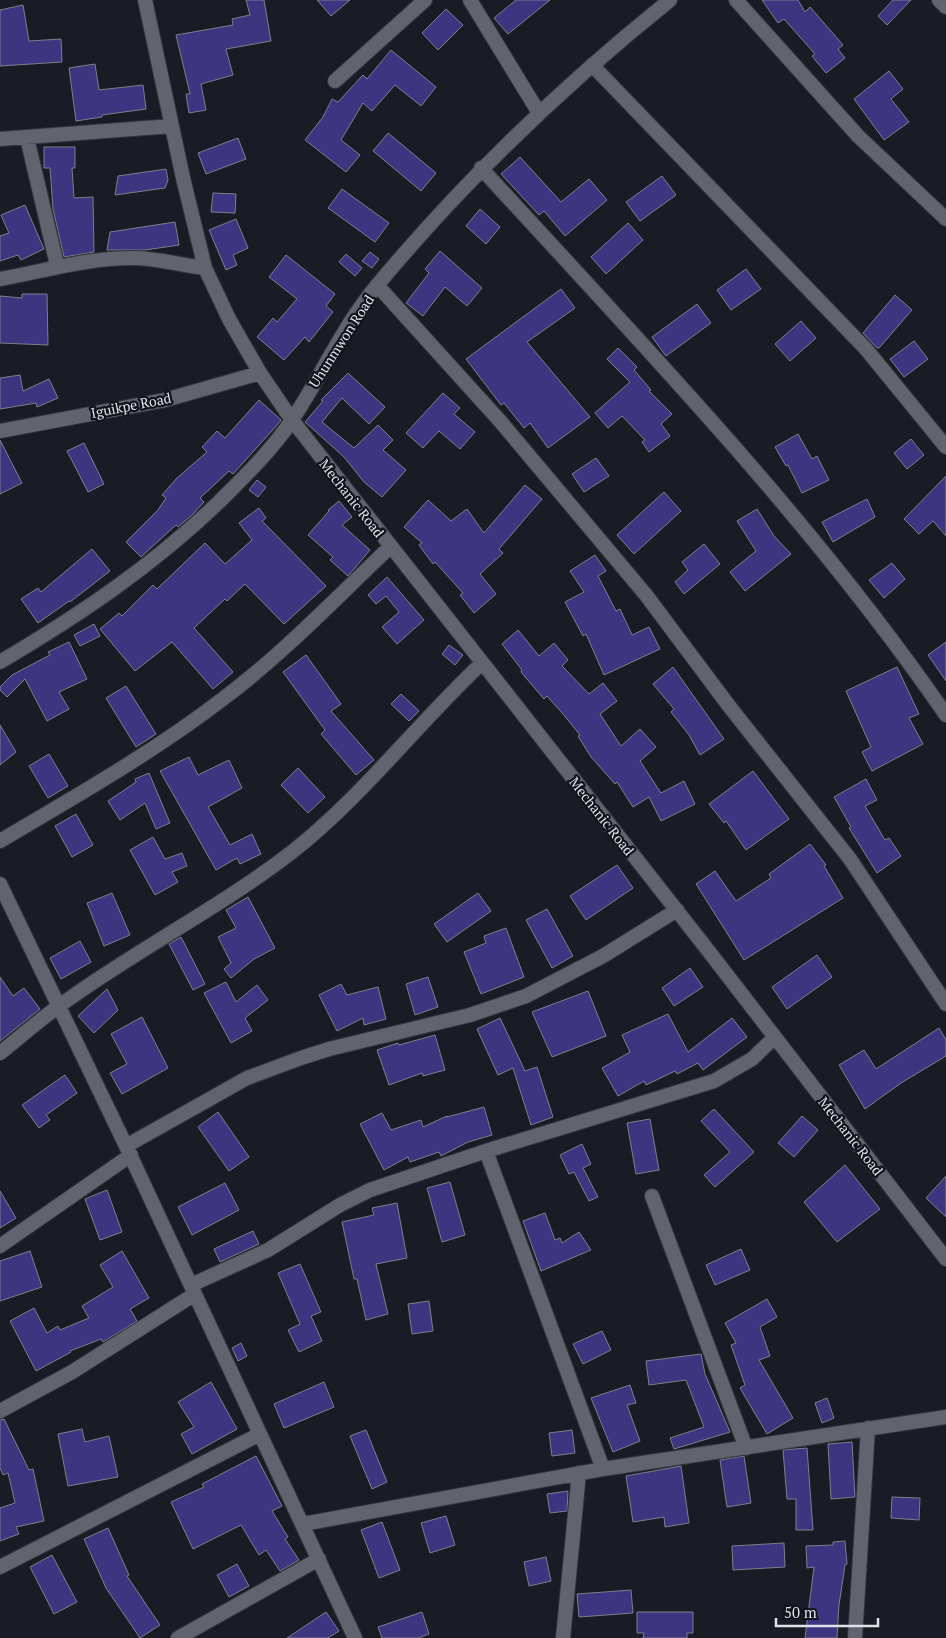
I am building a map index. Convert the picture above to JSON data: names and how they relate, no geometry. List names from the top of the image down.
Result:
{
  "streets": {
    "street": ["Uhunmwon Road", "Iguikpe Road", "Mechanic Road"]
  },
  "crossings": [
    ["Uhunmwon Road", "Mechanic Road"],
    ["Iguikpe Road", "Mechanic Road"]
  ],
  "scale_bar": "50 m"
}
